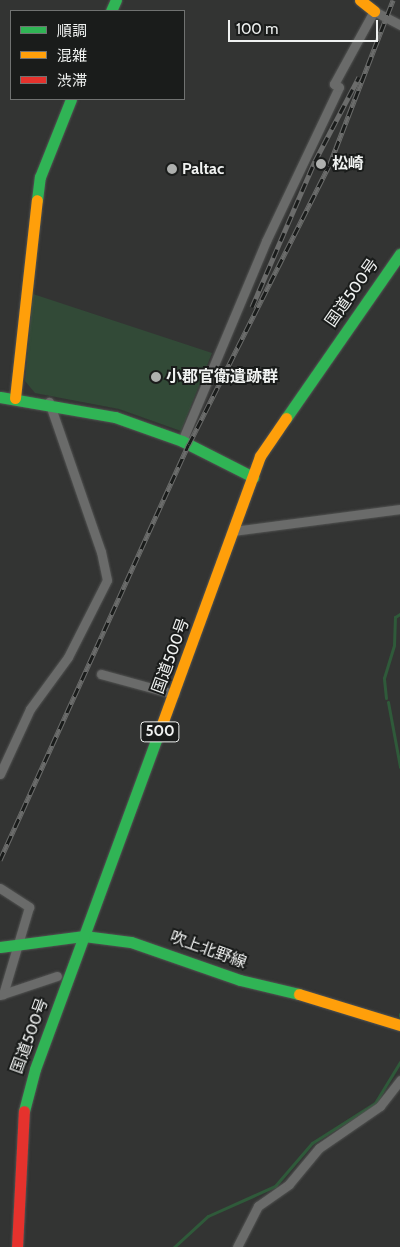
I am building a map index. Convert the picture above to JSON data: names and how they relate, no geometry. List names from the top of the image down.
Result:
{
  "streets": {
    "main road": ["国道500号", "500", "吹上北野線"]
  },
  "crossings": [
    ["国道500号", "吹上北野線"]
  ],
  "places": ["松崎", "Paltac", "小郡官衛遺跡群"],
  "legend": ["順調", "混雑", "渋滞"],
  "scale_bar": "100 m"
}
